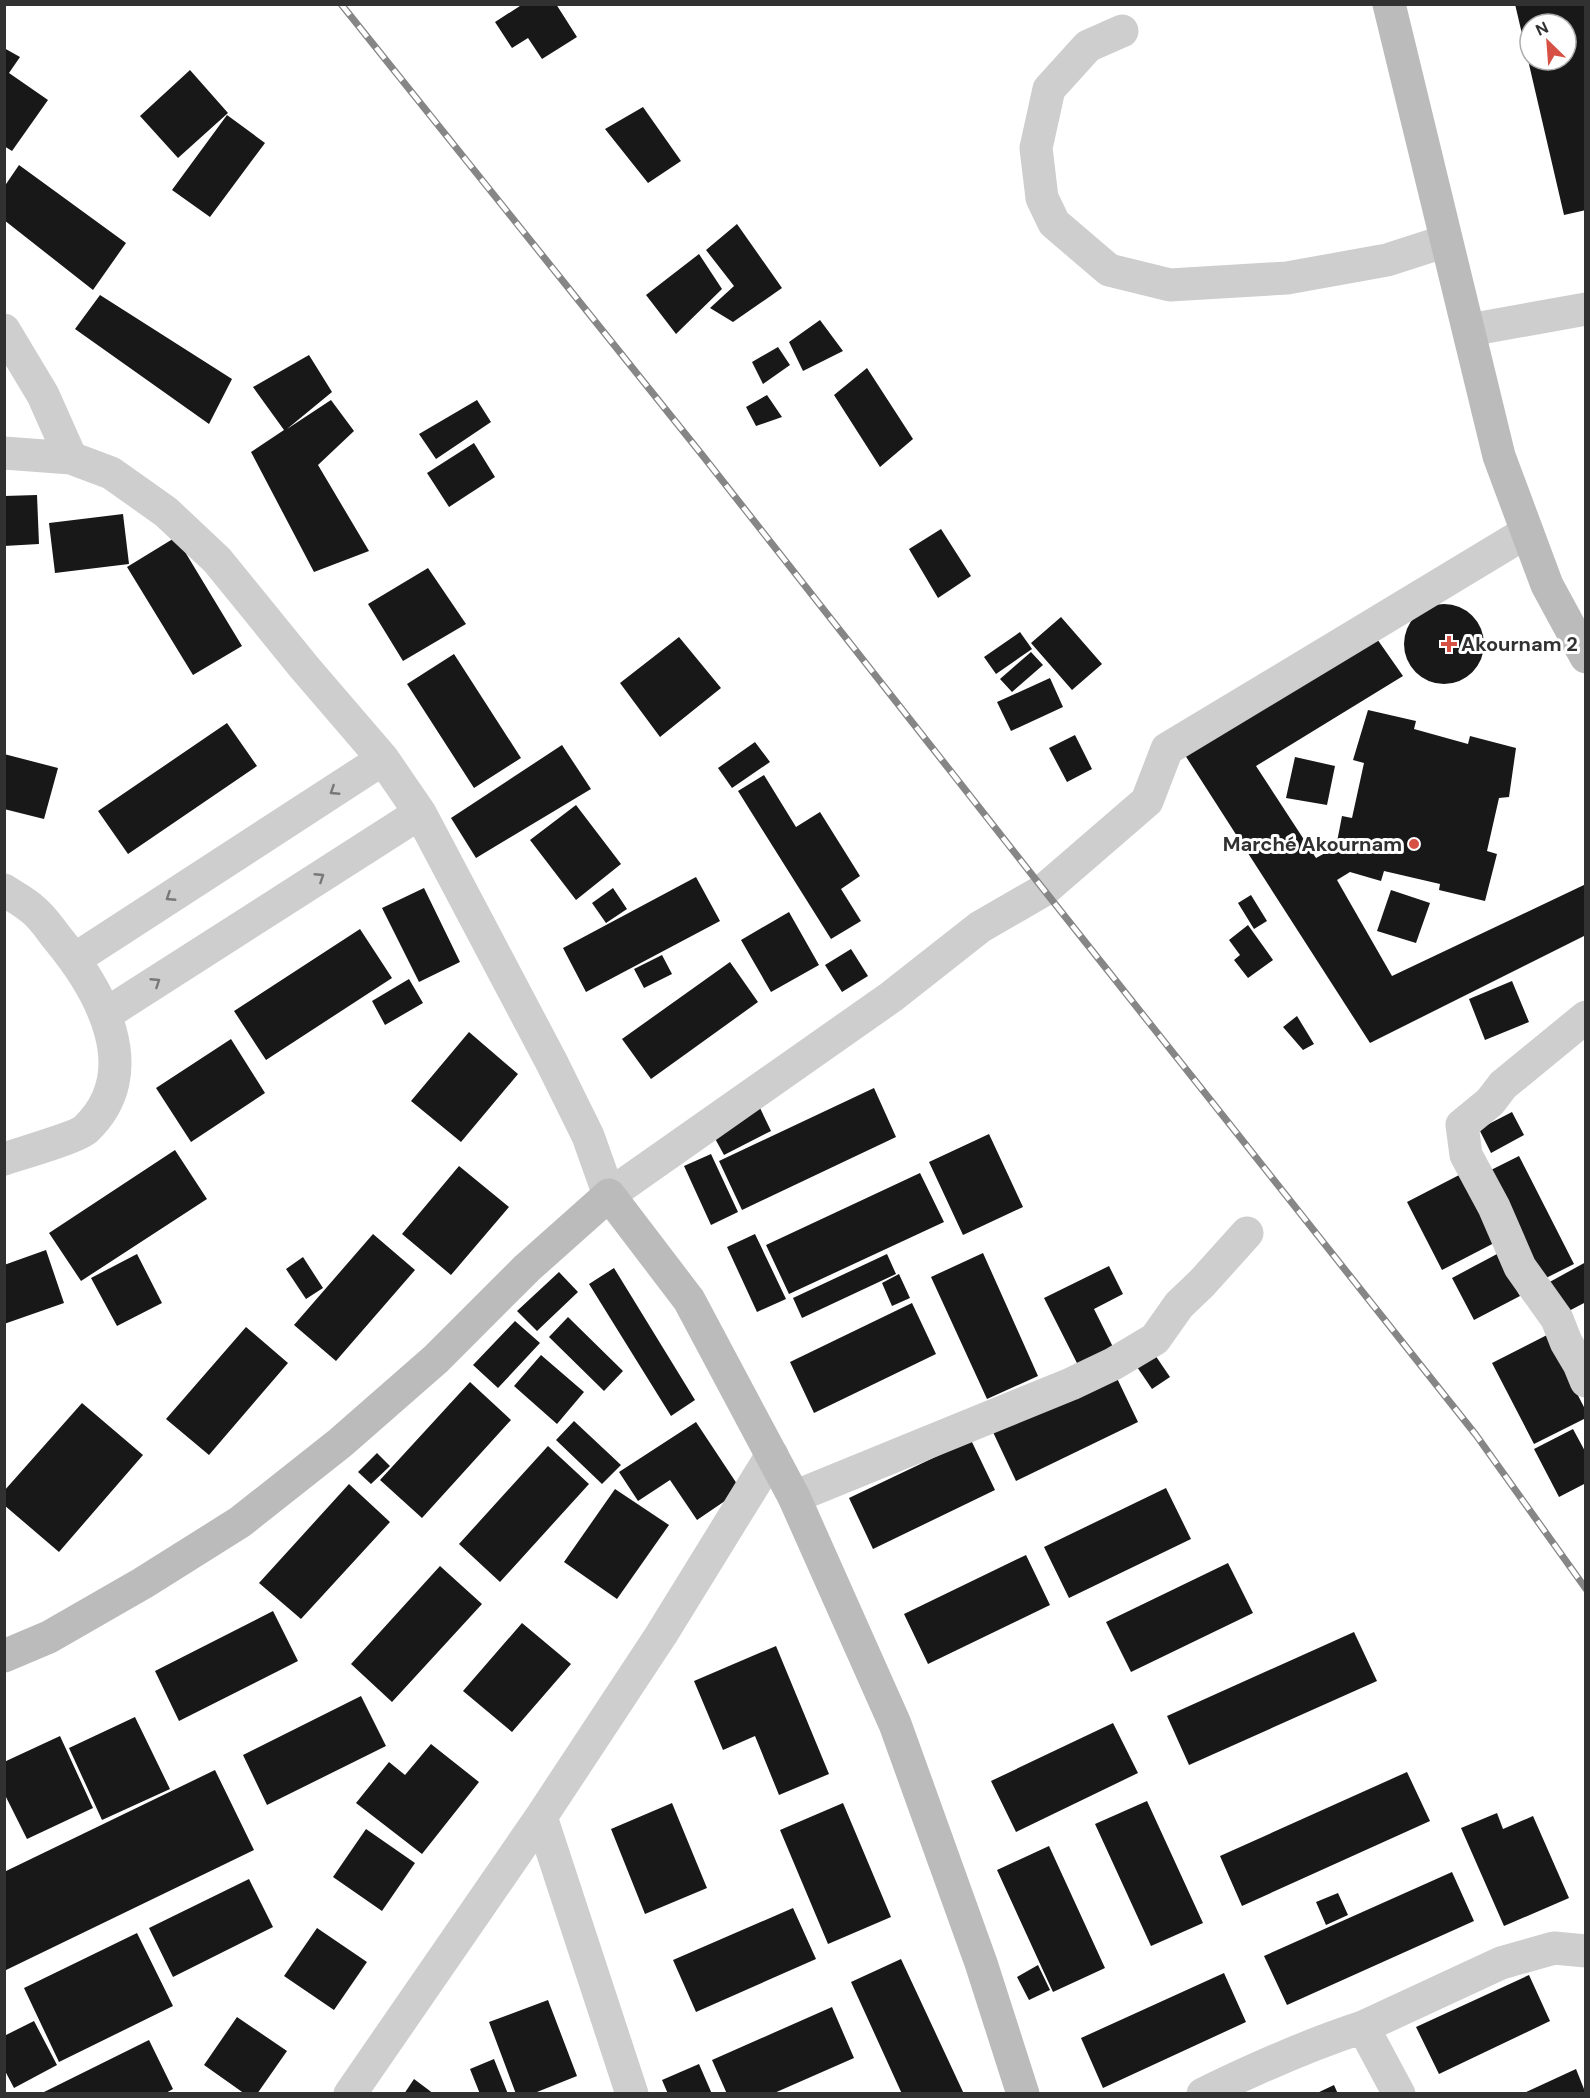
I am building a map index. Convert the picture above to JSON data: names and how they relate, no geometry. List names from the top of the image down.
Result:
{
  "places": {
    "health": ["Akournam 2"],
    "other": ["Marché Akournam"]
  },
  "north": "top left"
}
